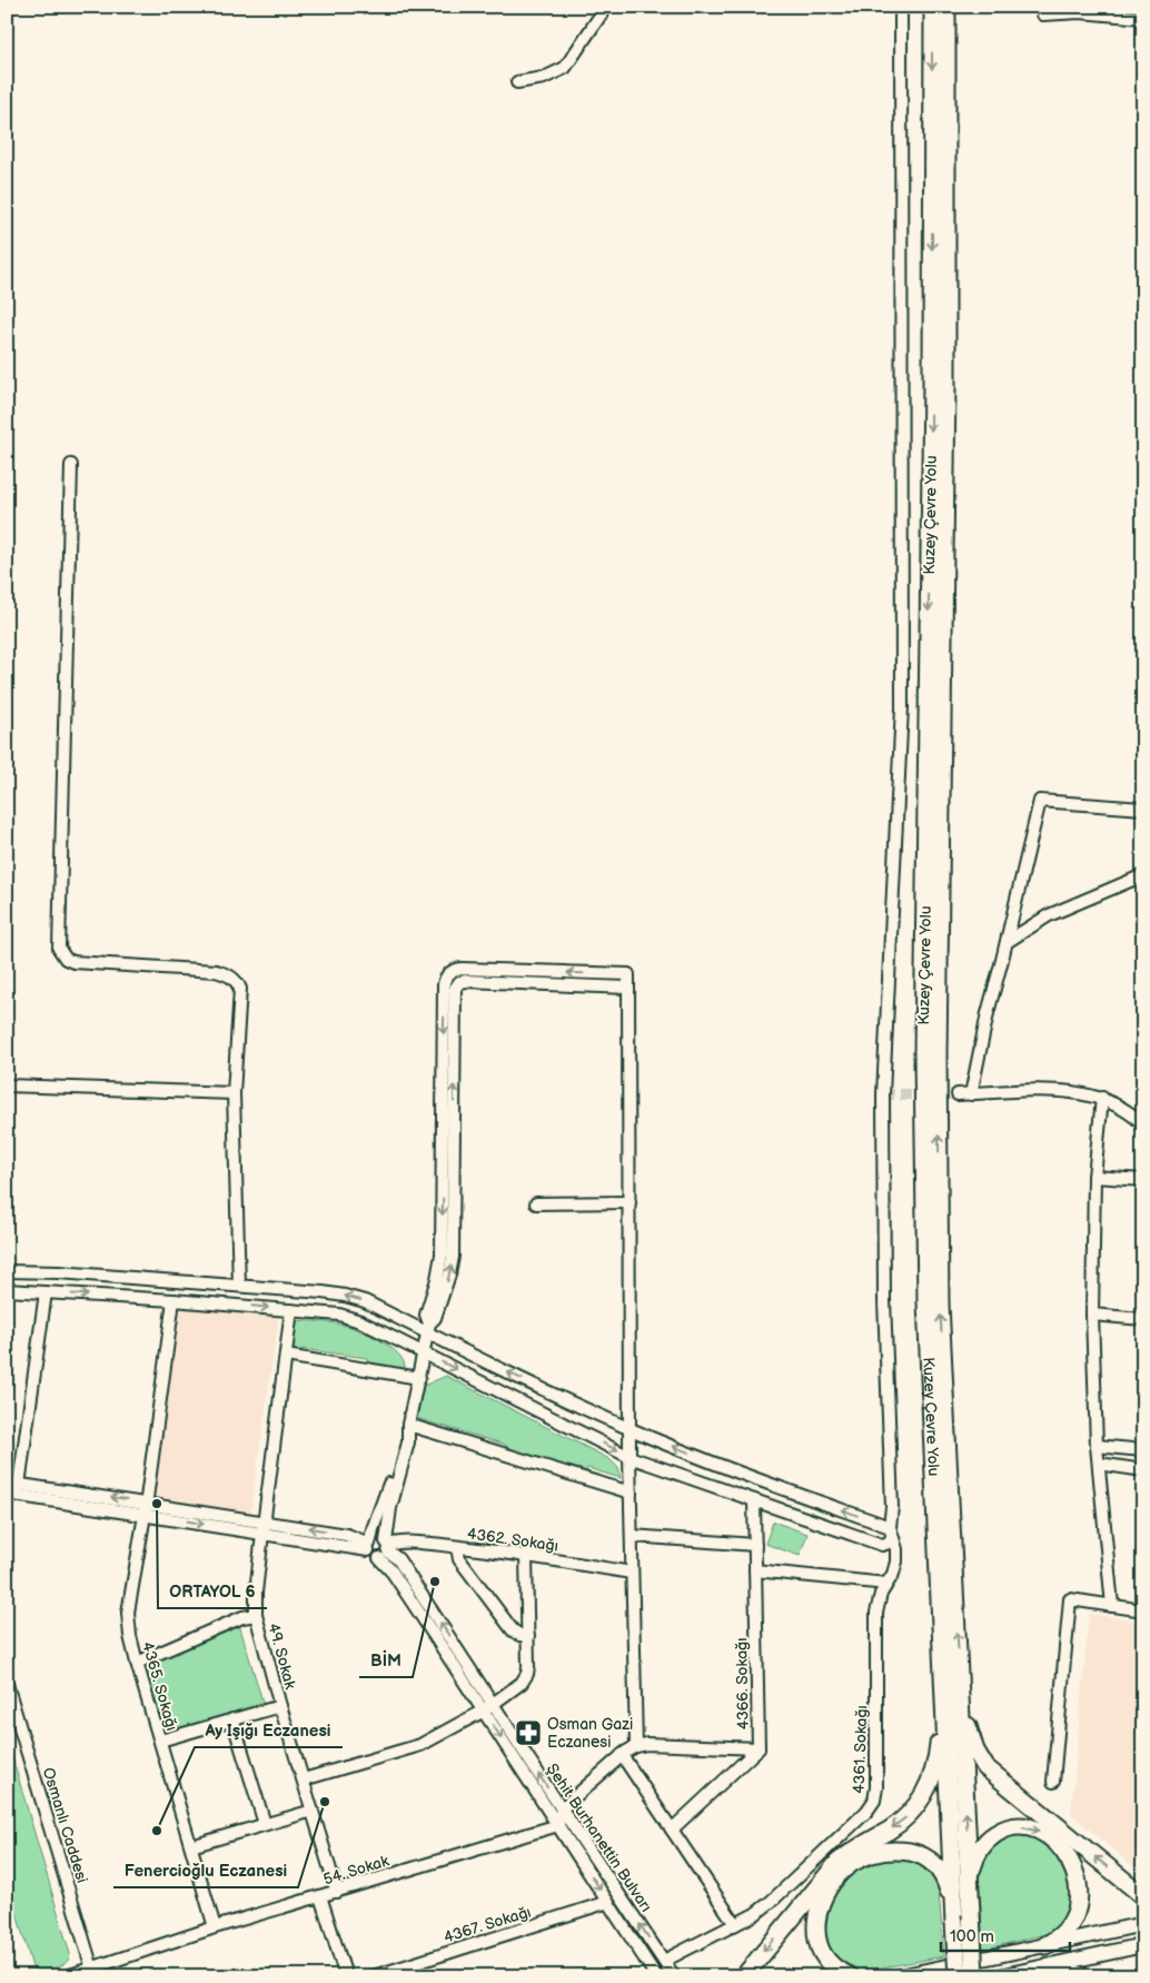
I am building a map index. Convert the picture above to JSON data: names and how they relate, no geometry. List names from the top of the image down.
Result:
{
  "streets": {
    "highway": ["Kuzey Çevre Yolu"],
    "street": [
      "4362. Sokağı",
      "49. Sokak",
      "4366. Sokağı",
      "4365. Sokağı",
      "4361. Sokağı",
      "Osmanlı Caddesi",
      "Şehit Burhanettin Bulvarı",
      "54. Sokak",
      "4367. Sokağı"
    ]
  },
  "crossings": [
    ["4362. Sokağı", "Şehit Burhanettin Bulvarı"],
    ["49. Sokak", "54. Sokak"],
    ["4365. Sokağı", "54. Sokak"],
    ["4361. Sokağı", "Şehit Burhanettin Bulvarı"],
    ["Osmanlı Caddesi", "54. Sokak"],
    ["Şehit Burhanettin Bulvarı", "54. Sokak"],
    ["Şehit Burhanettin Bulvarı", "4367. Sokağı"]
  ],
  "places": {
    "other": [
      "ORTAYOL 6",
      "BİM",
      "Fenercioğlu Eczanesi",
      "Ay Işığı Eczanesi"
    ],
    "pharmacy": ["Osman Gazi Eczanesi"]
  },
  "scale_bar": "100 m"
}
